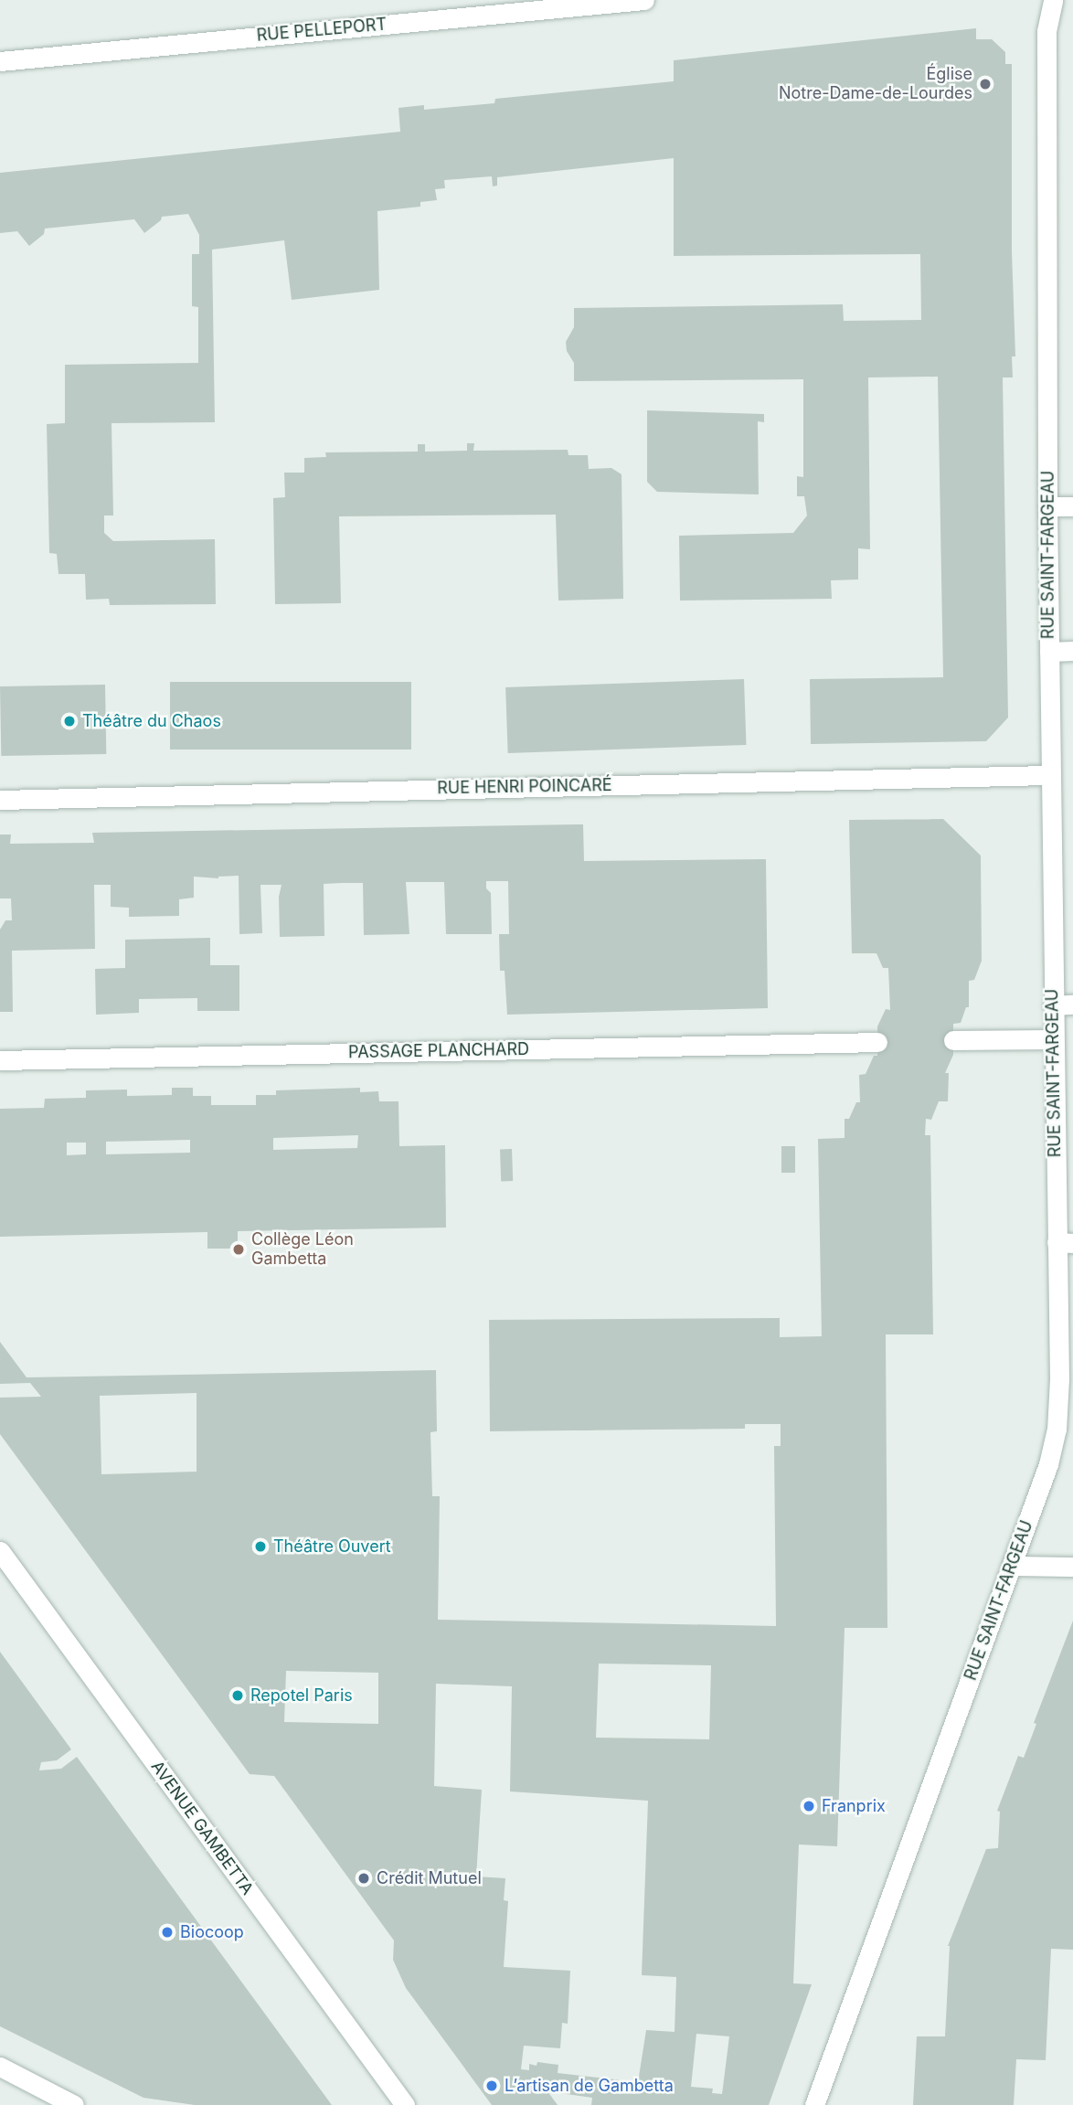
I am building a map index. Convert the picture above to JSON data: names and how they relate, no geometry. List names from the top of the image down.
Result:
{
  "streets": {
    "street": [
      "RUE PELLEPORT",
      "RUE SAINT-FARGEAU",
      "RUE HENRI POINCARÉ",
      "PASSAGE PLANCHARD",
      "AVENUE GAMBETTA"
    ]
  },
  "crossings": [
    ["RUE SAINT-FARGEAU", "RUE HENRI POINCARÉ"]
  ],
  "places": [
    "Église Notre-Dame-de-Lourdes",
    "Théâtre du Chaos",
    "Collège Léon Gambetta",
    "Théâtre Ouvert",
    "Repotel Paris",
    "Franprix",
    "Crédit Mutuel",
    "Biocoop",
    "L’artisan de Gambetta"
  ]
}
